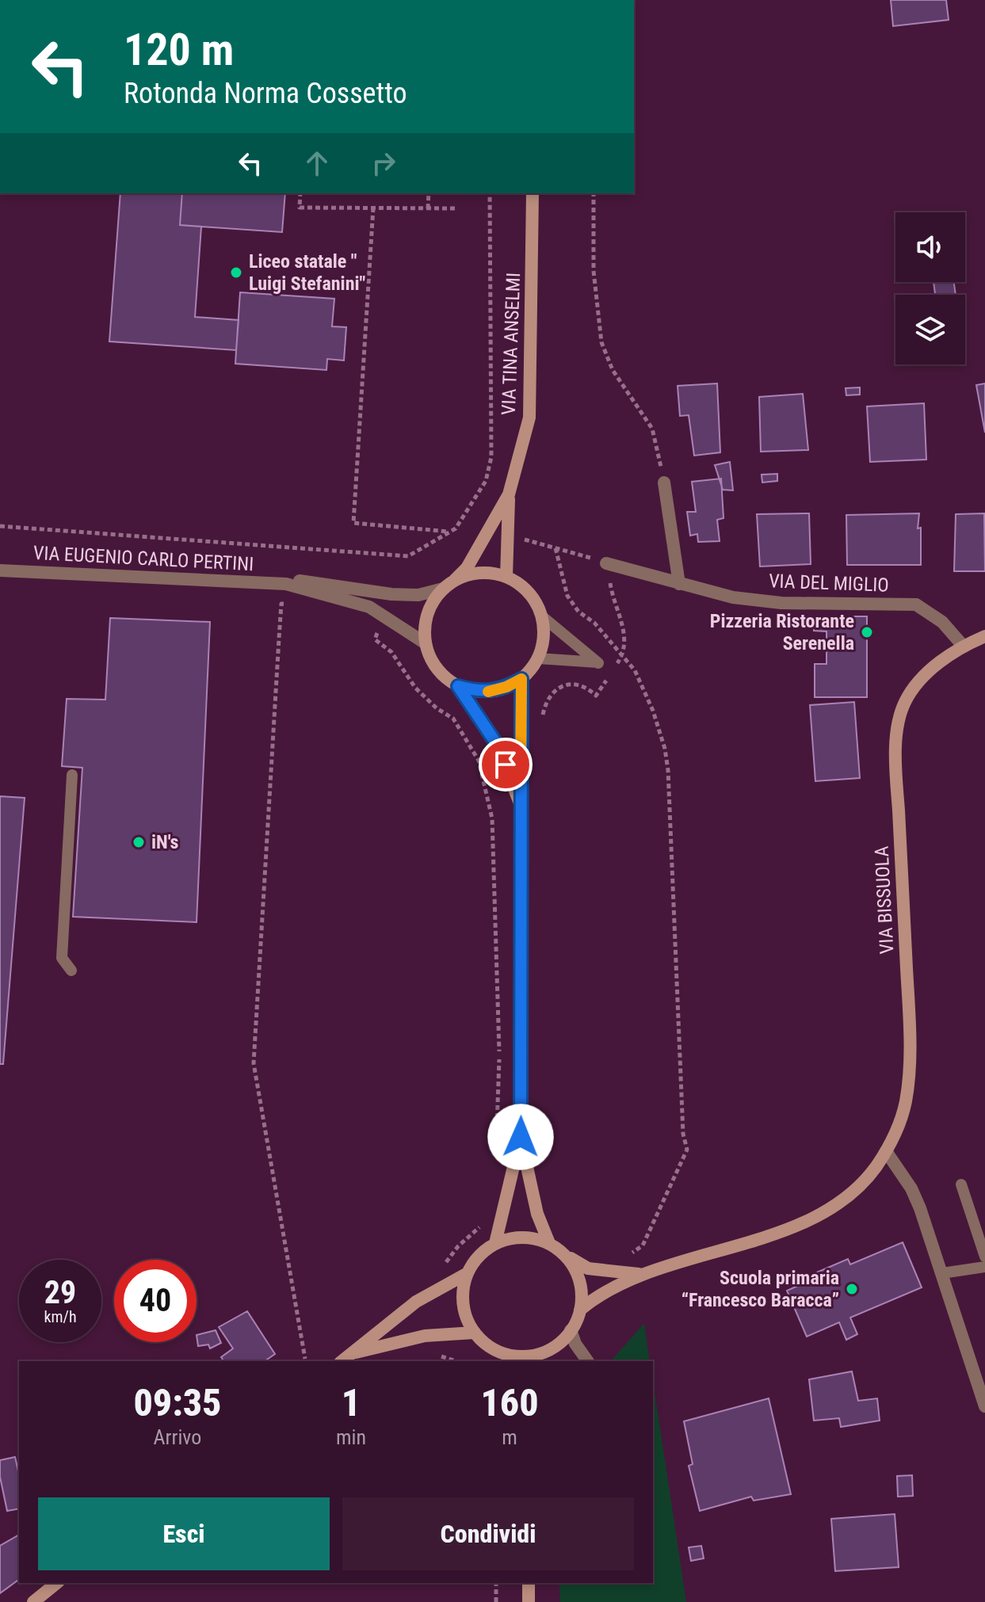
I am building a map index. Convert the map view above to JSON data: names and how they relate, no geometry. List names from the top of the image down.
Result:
{
  "streets": {
    "street": [
      "VIA TINA ANSELMI",
      "VIA EUGENIO CARLO PERTINI",
      "VIA DEL MIGLIO",
      "VIA BISSUOLA"
    ]
  },
  "crossings": [
    ["VIA TINA ANSELMI", "VIA EUGENIO CARLO PERTINI"],
    ["VIA DEL MIGLIO", "VIA BISSUOLA"]
  ],
  "places": [
    "Liceo statale \" Luigi Stefanini\"",
    "Pizzeria Ristorante Serenella",
    "iN's",
    "Scuola primaria “Francesco Baracca”"
  ],
  "page": {
    "turn": ["120 m", "Rotonda Norma Cossetto"],
    "speed": "29 km/h",
    "limit": "40",
    "eta": [
      "09:35",
      "Arrivo",
      "1",
      "min",
      "160",
      "m"
    ],
    "buttons": ["Esci", "Condividi"]
  }
}
